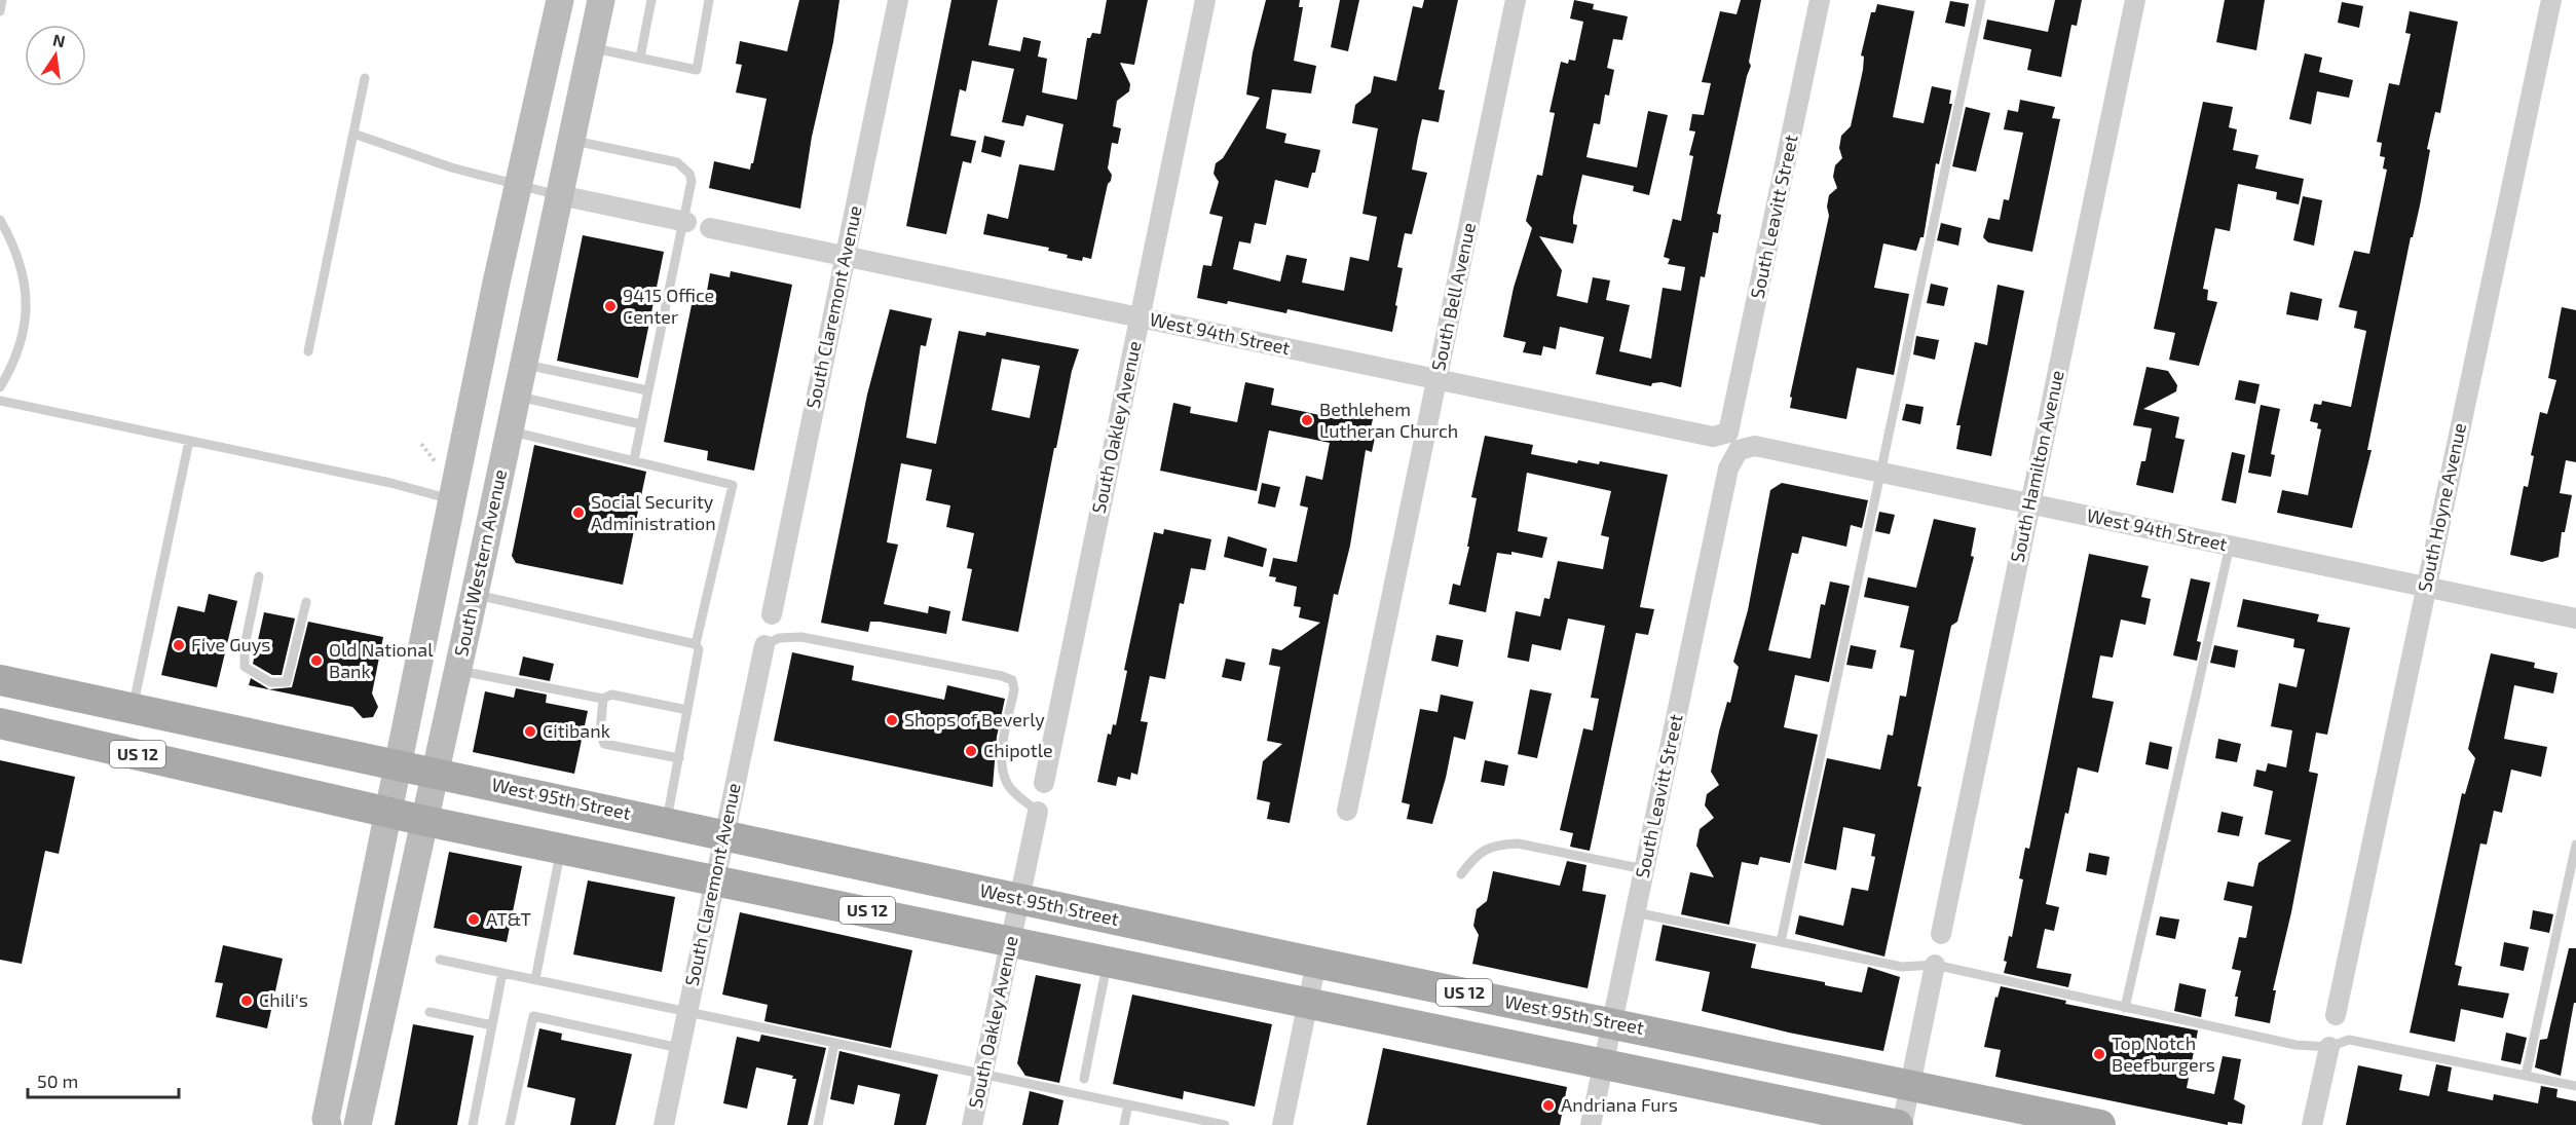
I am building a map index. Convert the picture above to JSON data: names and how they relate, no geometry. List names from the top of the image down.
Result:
{
  "streets": {
    "main road": ["South Western Avenue", "US 12", "West 95th Street"],
    "street": [
      "South Leavitt Street",
      "South Bell Avenue",
      "South Claremont Avenue",
      "West 94th Street",
      "South Oakley Avenue",
      "South Hamilton Avenue",
      "South Hoyne Avenue"
    ]
  },
  "crossings": [
    ["South Leavitt Street", "West 94th Street"],
    ["South Leavitt Street", "US 12"],
    ["South Leavitt Street", "West 95th Street"],
    ["South Bell Avenue", "West 94th Street"],
    ["South Claremont Avenue", "West 94th Street"],
    ["South Claremont Avenue", "US 12"],
    ["South Claremont Avenue", "West 95th Street"],
    ["West 94th Street", "South Oakley Avenue"],
    ["West 94th Street", "South Hamilton Avenue"],
    ["West 94th Street", "South Hoyne Avenue"],
    ["South Oakley Avenue", "US 12"],
    ["South Oakley Avenue", "West 95th Street"],
    ["South Western Avenue", "US 12"],
    ["South Western Avenue", "West 95th Street"]
  ],
  "places": [
    "9415 Office Center",
    "Bethlehem Lutheran Church",
    "Social Security Administration",
    "Five Guys",
    "Old National Bank",
    "Shops of Beverly",
    "Citibank",
    "Chipotle",
    "AT&T",
    "Chili's",
    "Top Notch Beefburgers",
    "Andriana Furs"
  ],
  "scale_bar": "50 m",
  "north": "top"
}
